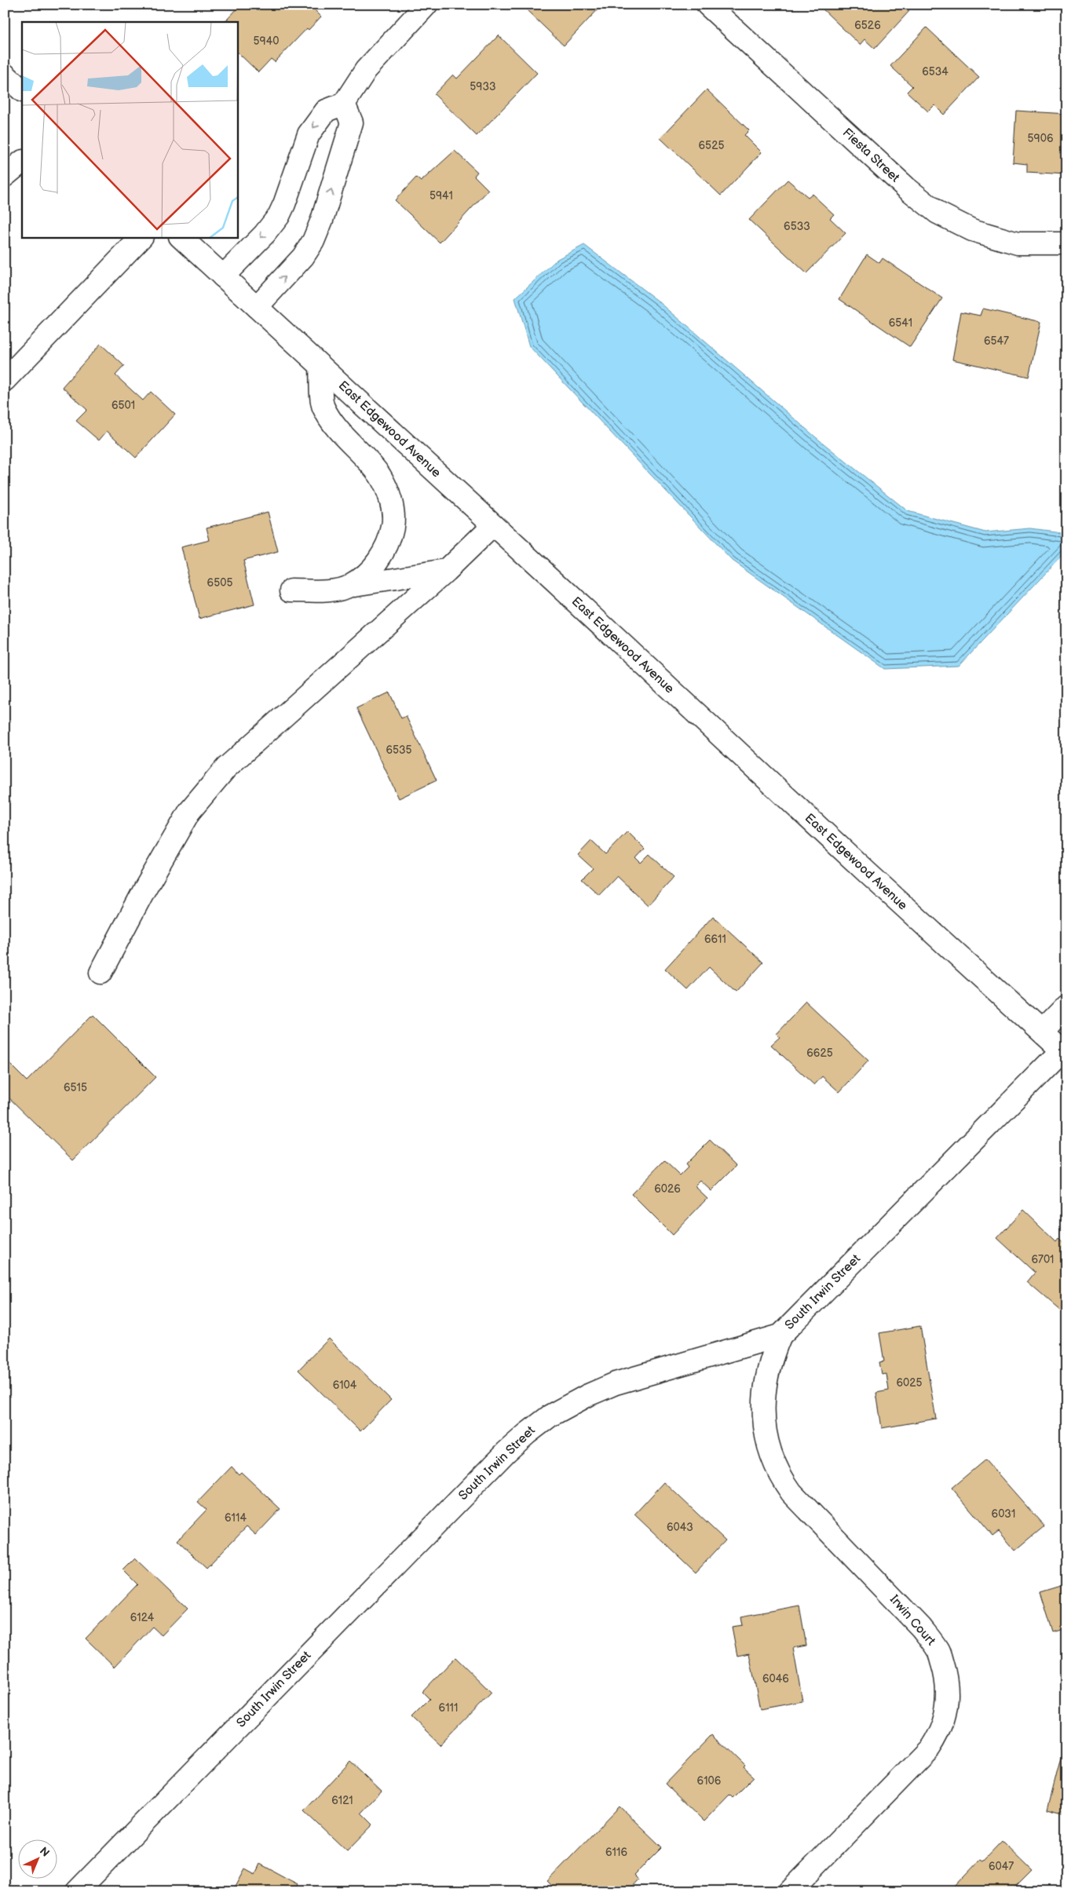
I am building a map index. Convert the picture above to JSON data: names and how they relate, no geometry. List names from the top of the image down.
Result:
{
  "streets": {
    "street": [
      "Fiesta Street",
      "East Edgewood Avenue",
      "South Irwin Street",
      "Irwin Court"
    ]
  },
  "crossings": [
    ["East Edgewood Avenue", "South Irwin Street"],
    ["South Irwin Street", "Irwin Court"]
  ],
  "house_numbers": [
    "6526",
    "5940",
    "6534",
    "5933",
    "5906",
    "6525",
    "5941",
    "6533",
    "6541",
    "6547",
    "6501",
    "6505",
    "6535",
    "6611",
    "6625",
    "6515",
    "6026",
    "6701",
    "6025",
    "6104",
    "6031",
    "6114",
    "6043",
    "6124",
    "6046",
    "6111",
    "6106",
    "6121",
    "6116",
    "6047"
  ],
  "north": "top right"
}
